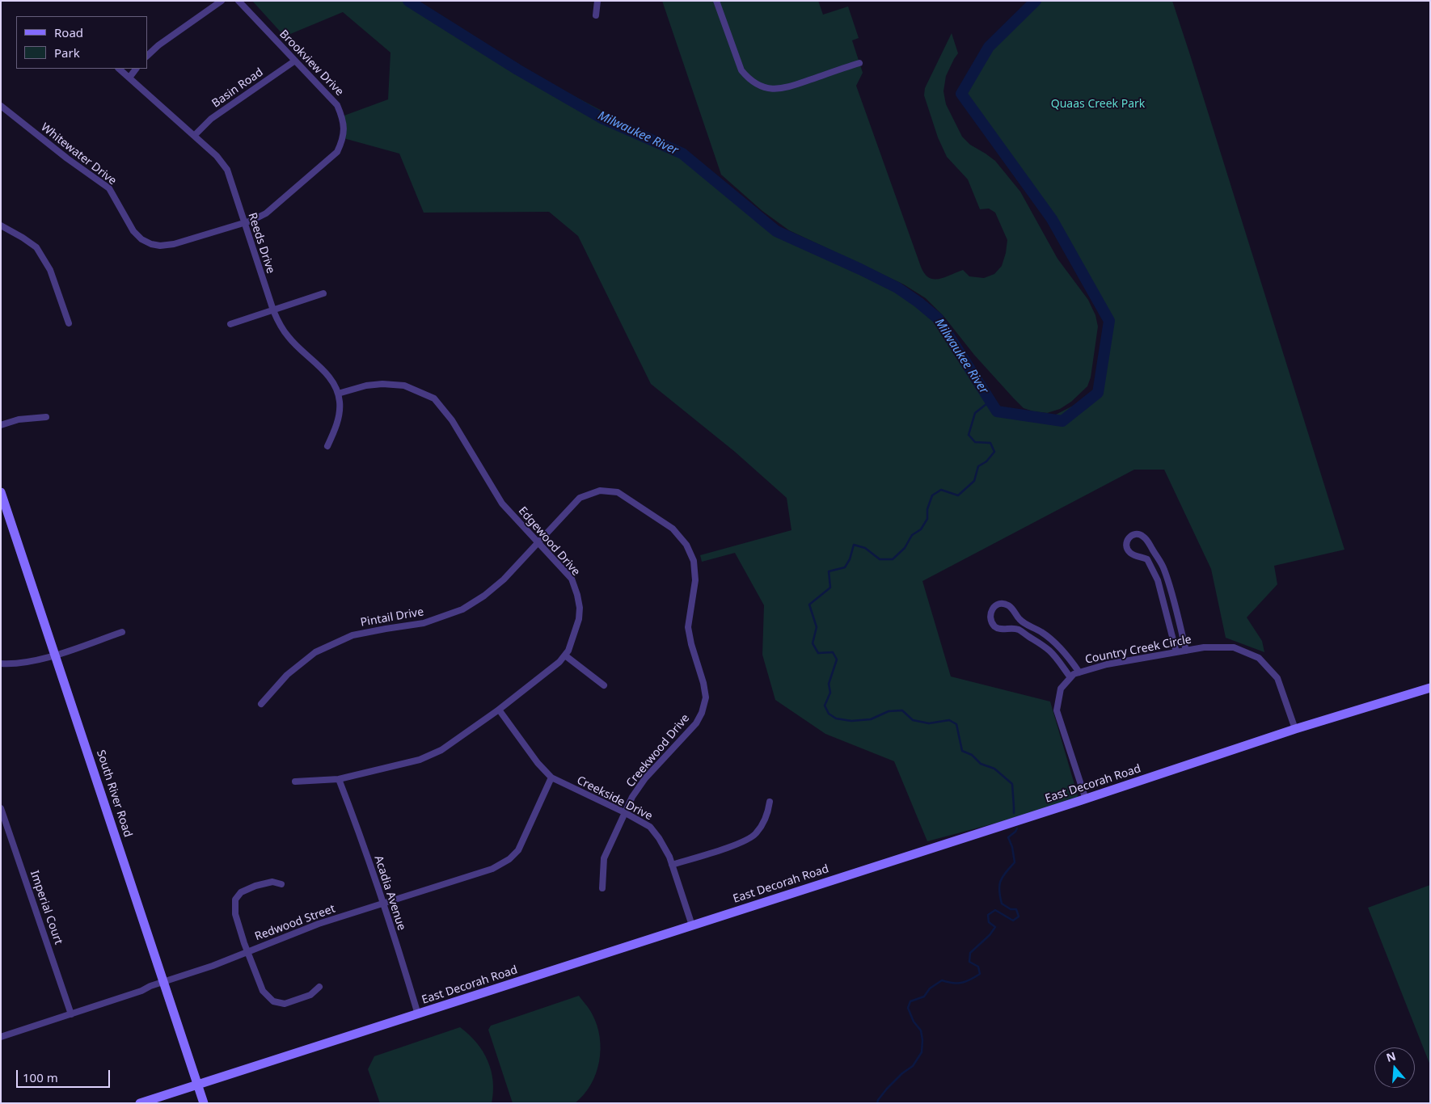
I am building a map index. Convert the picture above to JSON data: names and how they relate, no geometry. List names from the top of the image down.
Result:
{
  "streets": {
    "street": [
      "Brookview Drive",
      "Basin Road",
      "Whitewater Drive",
      "Reeds Drive",
      "Edgewood Drive",
      "Pintail Drive",
      "Country Creek Circle",
      "Creekwood Drive",
      "East Decorah Road",
      "South River Road",
      "Creekside Drive",
      "Acadia Avenue",
      "Imperial Court",
      "Redwood Street"
    ]
  },
  "crossings": [
    ["Brookview Drive", "Basin Road"],
    ["Brookview Drive", "Whitewater Drive"],
    ["Brookview Drive", "Reeds Drive"],
    ["Basin Road", "Reeds Drive"],
    ["Whitewater Drive", "Reeds Drive"],
    ["Reeds Drive", "Edgewood Drive"],
    ["Edgewood Drive", "Pintail Drive"],
    ["Edgewood Drive", "Creekside Drive"],
    ["Edgewood Drive", "Acadia Avenue"],
    ["Pintail Drive", "Creekwood Drive"],
    ["Country Creek Circle", "East Decorah Road"],
    ["Creekwood Drive", "Creekside Drive"],
    ["East Decorah Road", "South River Road"],
    ["East Decorah Road", "Creekside Drive"],
    ["East Decorah Road", "Acadia Avenue"],
    ["South River Road", "Redwood Street"],
    ["Creekside Drive", "Redwood Street"],
    ["Acadia Avenue", "Redwood Street"],
    ["Imperial Court", "Redwood Street"]
  ],
  "water": ["Milwaukee River"],
  "parks": ["Quaas Creek Park"],
  "legend": ["Road", "Park"],
  "scale_bar": "100 m",
  "north": "top"
}
